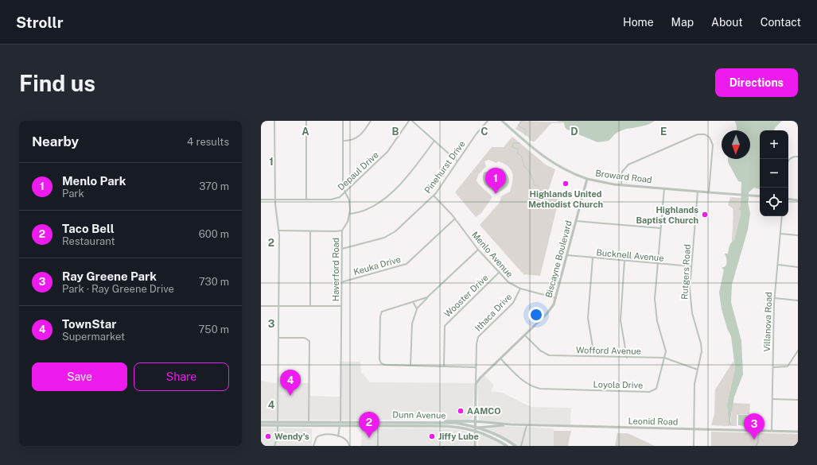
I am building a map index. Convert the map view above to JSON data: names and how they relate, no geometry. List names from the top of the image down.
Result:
{
  "streets": {
    "main road": ["Broward Road", "Dunn Avenue"],
    "street": [
      "Pinehurst Drive",
      "Depaul Drive",
      "Menlo Avenue",
      "Bucknell Avenue",
      "Biscayne Boulevard",
      "Keuka Drive",
      "Haverford Road",
      "Rutgers Road",
      "Wooster Drive",
      "Ithaca Drive",
      "Villanova Road",
      "Wofford Avenue",
      "Loyola Drive",
      "Leonid Road"
    ]
  },
  "crossings": [
    ["Pinehurst Drive", "Menlo Avenue"],
    ["Pinehurst Drive", "Haverford Road"],
    ["Depaul Drive", "Haverford Road"],
    ["Broward Road", "Biscayne Boulevard"],
    ["Broward Road", "Rutgers Road"],
    ["Broward Road", "Loyola Drive"],
    ["Menlo Avenue", "Biscayne Boulevard"],
    ["Menlo Avenue", "Keuka Drive"],
    ["Menlo Avenue", "Wooster Drive"],
    ["Menlo Avenue", "Ithaca Drive"],
    ["Bucknell Avenue", "Biscayne Boulevard"],
    ["Bucknell Avenue", "Rutgers Road"],
    ["Bucknell Avenue", "Loyola Drive"],
    ["Biscayne Boulevard", "Ithaca Drive"],
    ["Biscayne Boulevard", "Wofford Avenue"],
    ["Biscayne Boulevard", "Loyola Drive"],
    ["Keuka Drive", "Haverford Road"],
    ["Haverford Road", "Dunn Avenue"],
    ["Rutgers Road", "Wofford Avenue"],
    ["Rutgers Road", "Leonid Road"],
    ["Villanova Road", "Leonid Road"],
    ["Wofford Avenue", "Loyola Drive"],
    ["Dunn Avenue", "Leonid Road"]
  ],
  "places": [
    "Highlands United Methodist Church",
    "Highlands Baptist Church",
    "AAMCO",
    "Wendy's",
    "Jiffy Lube"
  ],
  "north": "bottom",
  "page": {
    "header": "Strollr",
    "nav": [
      "Home",
      "Map",
      "About",
      "Contact"
    ],
    "buttons": [
      "Directions",
      ["Save", "Share"]
    ],
    "title": "Find us",
    "heading": ["Nearby", "4 results"],
    "map_buttons": ["+", "−"],
    "list": [
      {
        "mark": "1",
        "name": "Menlo Park",
        "note": "Park",
        "value": "370 m"
      },
      {
        "mark": "2",
        "name": "Taco Bell",
        "note": "Restaurant",
        "value": "600 m"
      },
      {
        "mark": "3",
        "name": "Ray Greene Park",
        "note": "Park · Ray Greene Drive",
        "value": "730 m"
      },
      {
        "mark": "4",
        "name": "TownStar",
        "note": "Supermarket",
        "value": "750 m"
      }
    ],
    "pins": [
      "1",
      "4",
      "2",
      "3"
    ]
  },
  "grid": {
    "columns": [
      "A",
      "B",
      "C",
      "D",
      "E"
    ],
    "rows": [
      "1",
      "2",
      "3",
      "4"
    ]
  }
}
